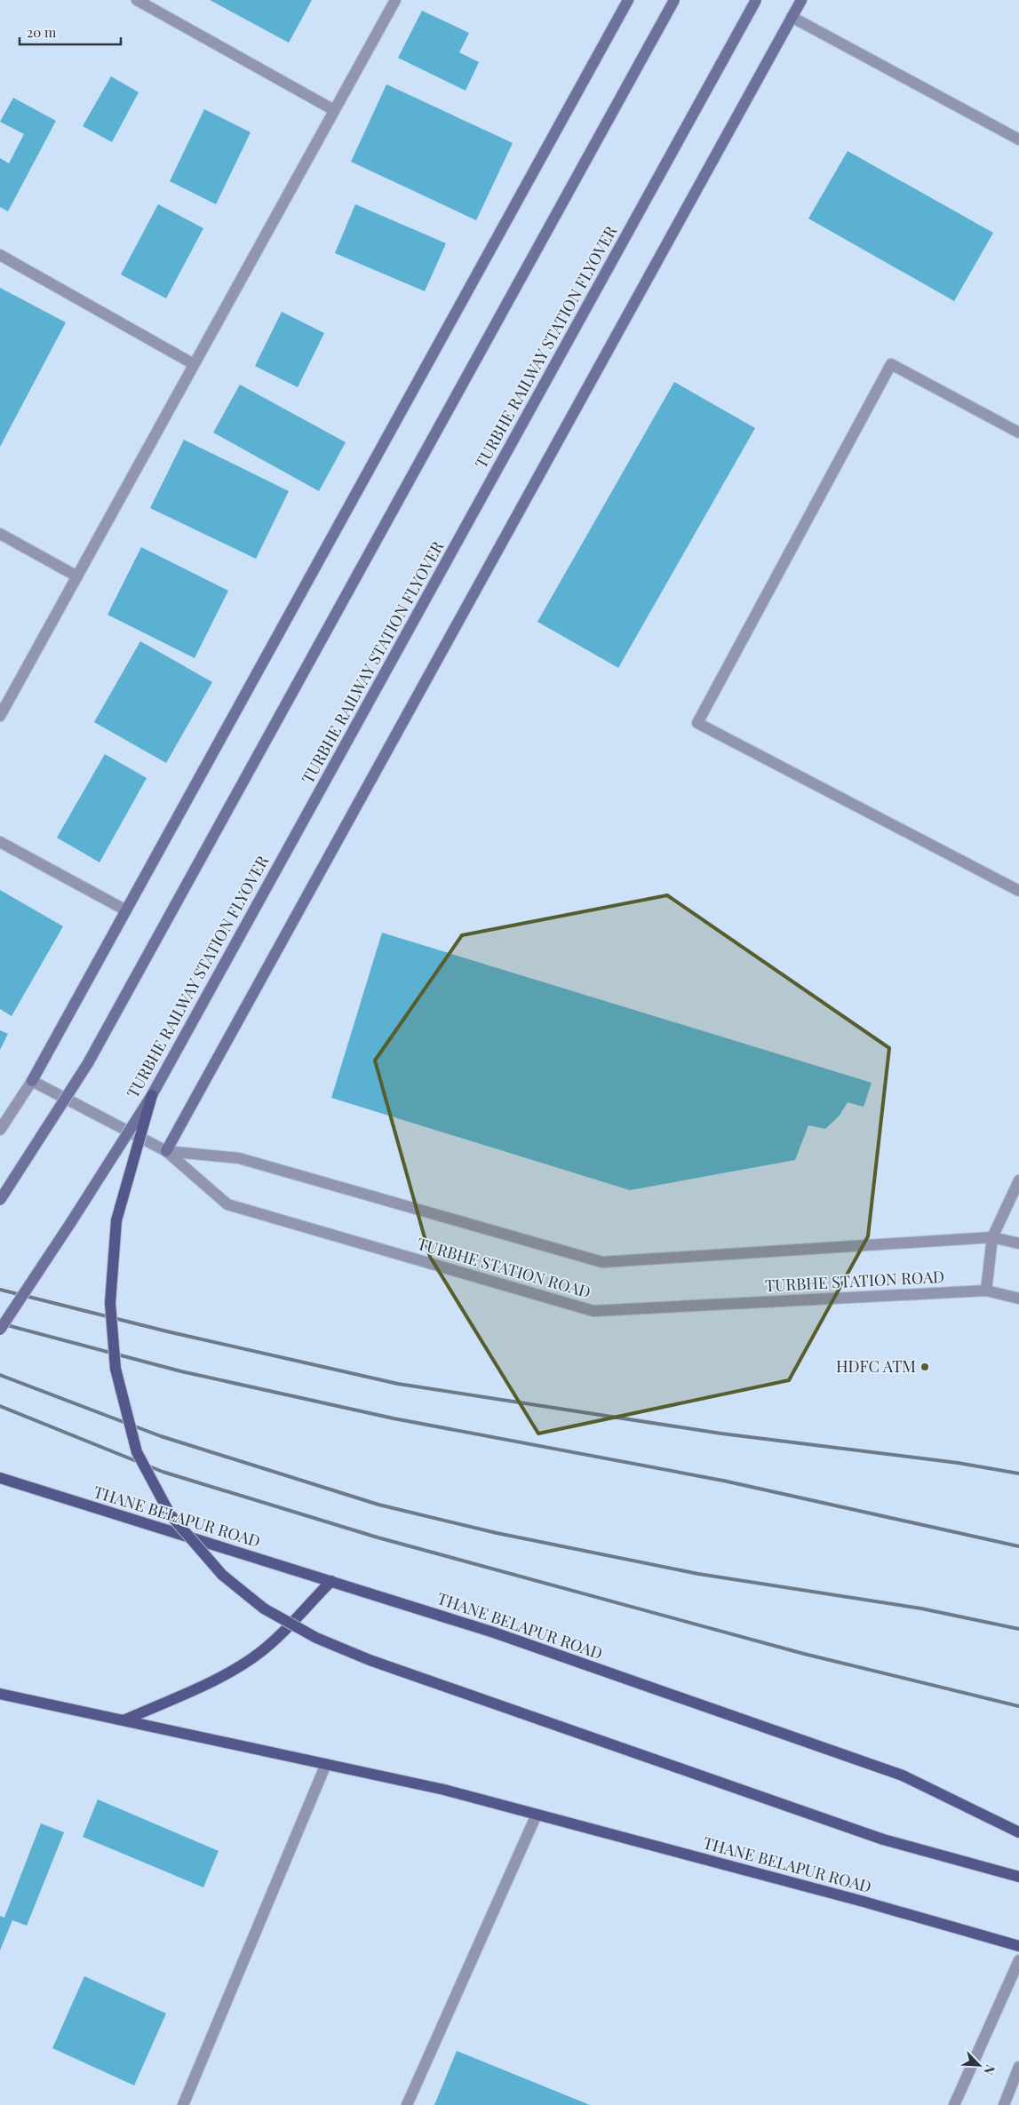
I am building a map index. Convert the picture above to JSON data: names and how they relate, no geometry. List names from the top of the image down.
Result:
{
  "streets": {
    "main road": ["TURBHE RAILWAY STATION FLYOVER", "THANE BELAPUR ROAD"],
    "street": ["TURBHE STATION ROAD"]
  },
  "places": ["HDFC ATM"],
  "scale_bar": "20 m",
  "north": "bottom right"
}
